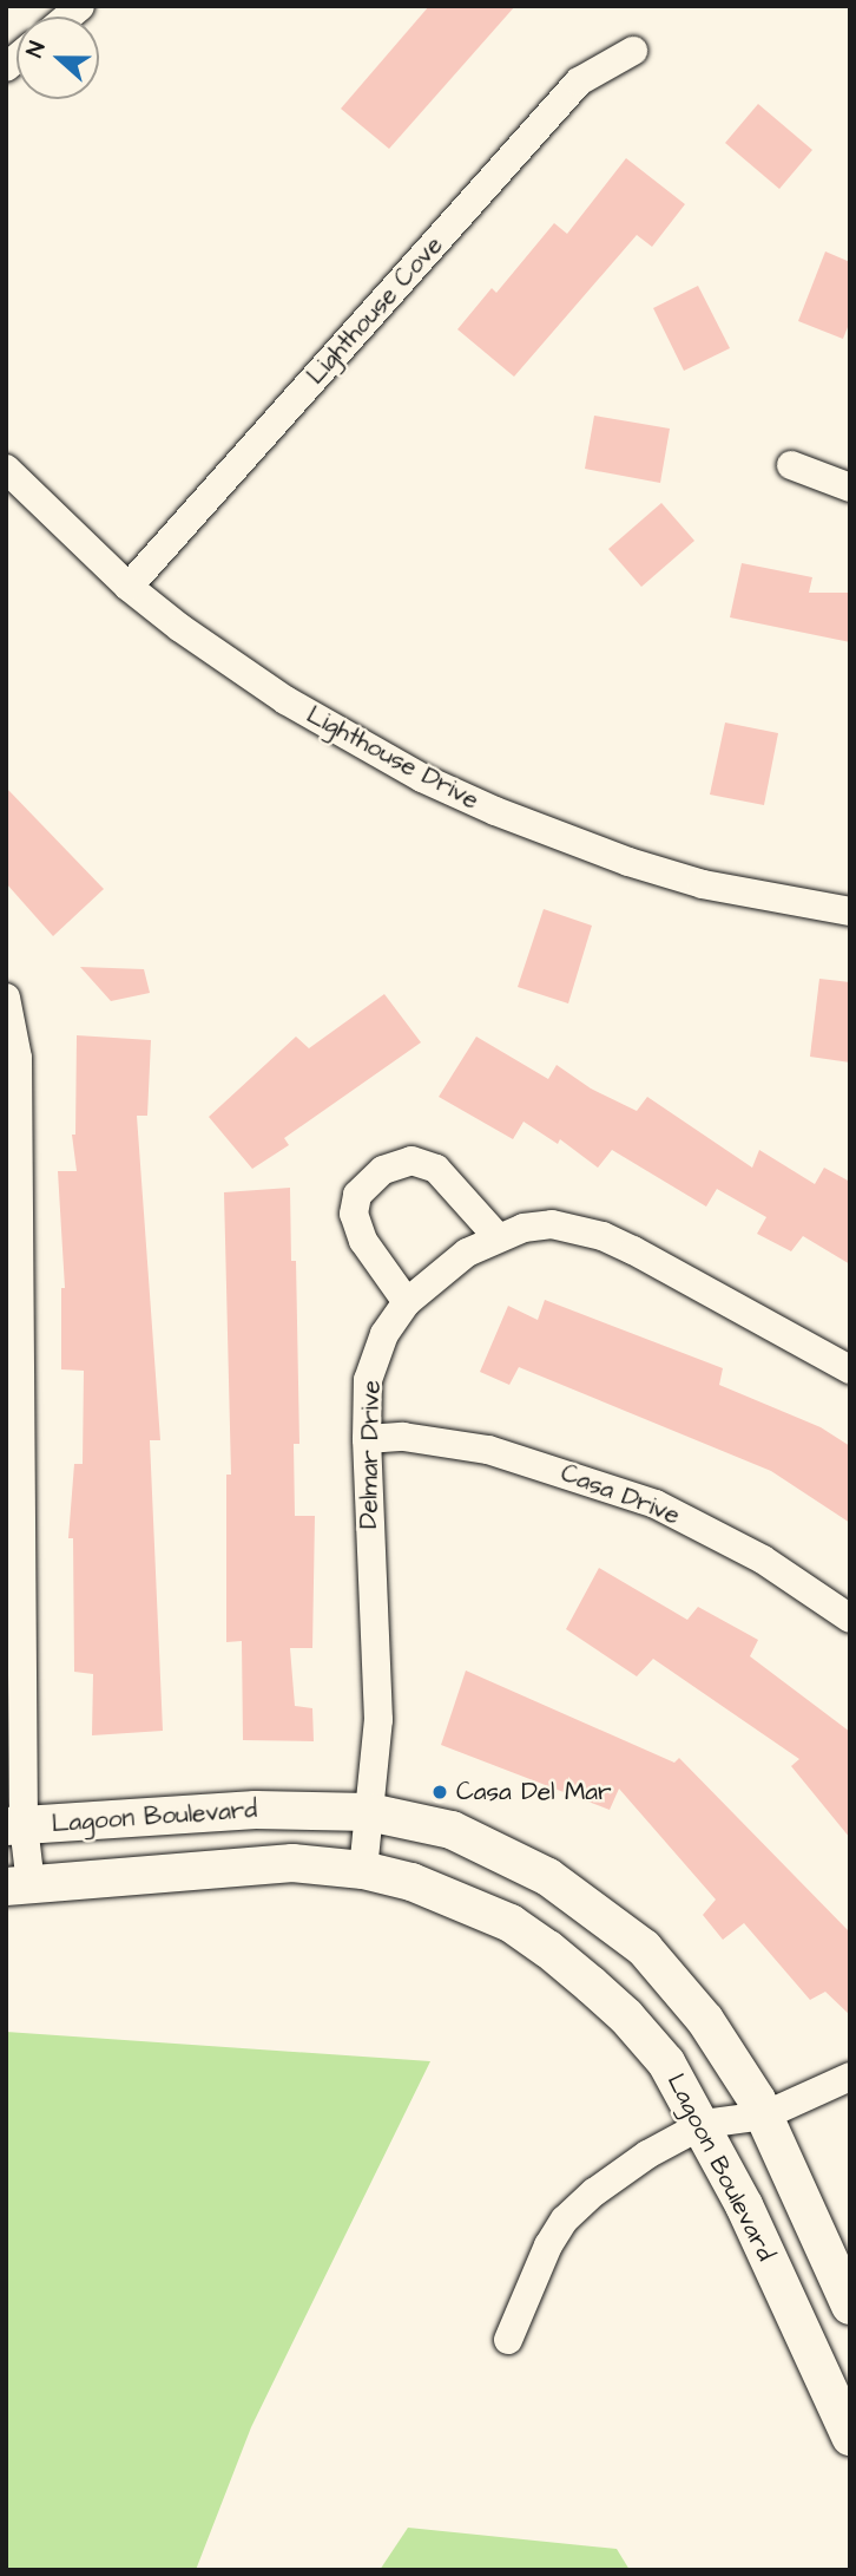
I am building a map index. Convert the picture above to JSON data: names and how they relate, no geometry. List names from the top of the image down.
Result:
{
  "streets": {
    "street": [
      "Lighthouse Cove",
      "Lighthouse Drive",
      "Delmar Drive",
      "Casa Drive",
      "Lagoon Boulevard"
    ]
  },
  "crossings": [
    ["Lighthouse Cove", "Lighthouse Drive"],
    ["Delmar Drive", "Casa Drive"],
    ["Delmar Drive", "Lagoon Boulevard"]
  ],
  "places": ["Casa Del Mar"],
  "north": "left"
}
